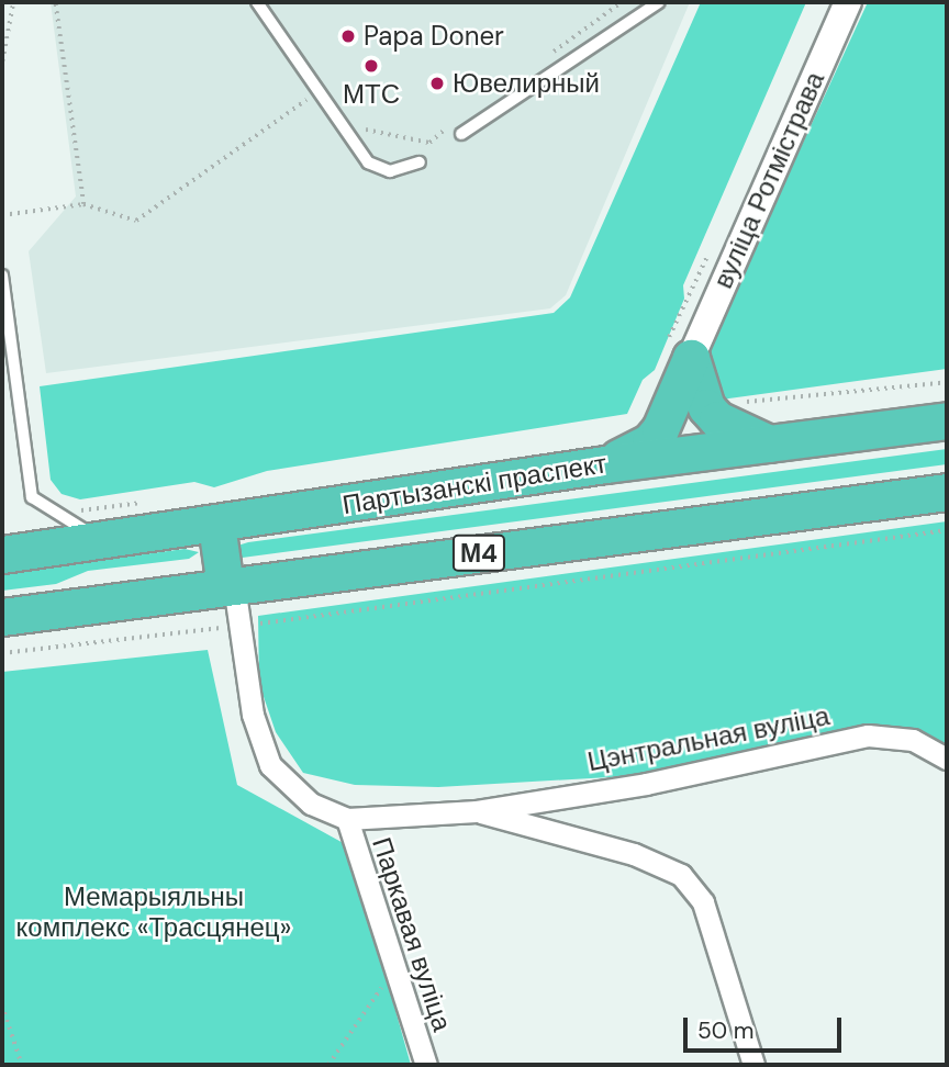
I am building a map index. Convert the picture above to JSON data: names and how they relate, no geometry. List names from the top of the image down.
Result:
{
  "streets": {
    "highway": ["Партызанскі праспект", "М4"],
    "street": ["вуліца Ротмістрава", "Цэнтральная вуліца", "Паркавая вуліца"]
  },
  "crossings": [
    ["Цэнтральная вуліца", "Паркавая вуліца"]
  ],
  "parks": ["Мемарыяльны комплекс «Трасцянец»"],
  "places": ["Papa Doner", "МТС", "Ювелирный"],
  "scale_bar": "50 m"
}
